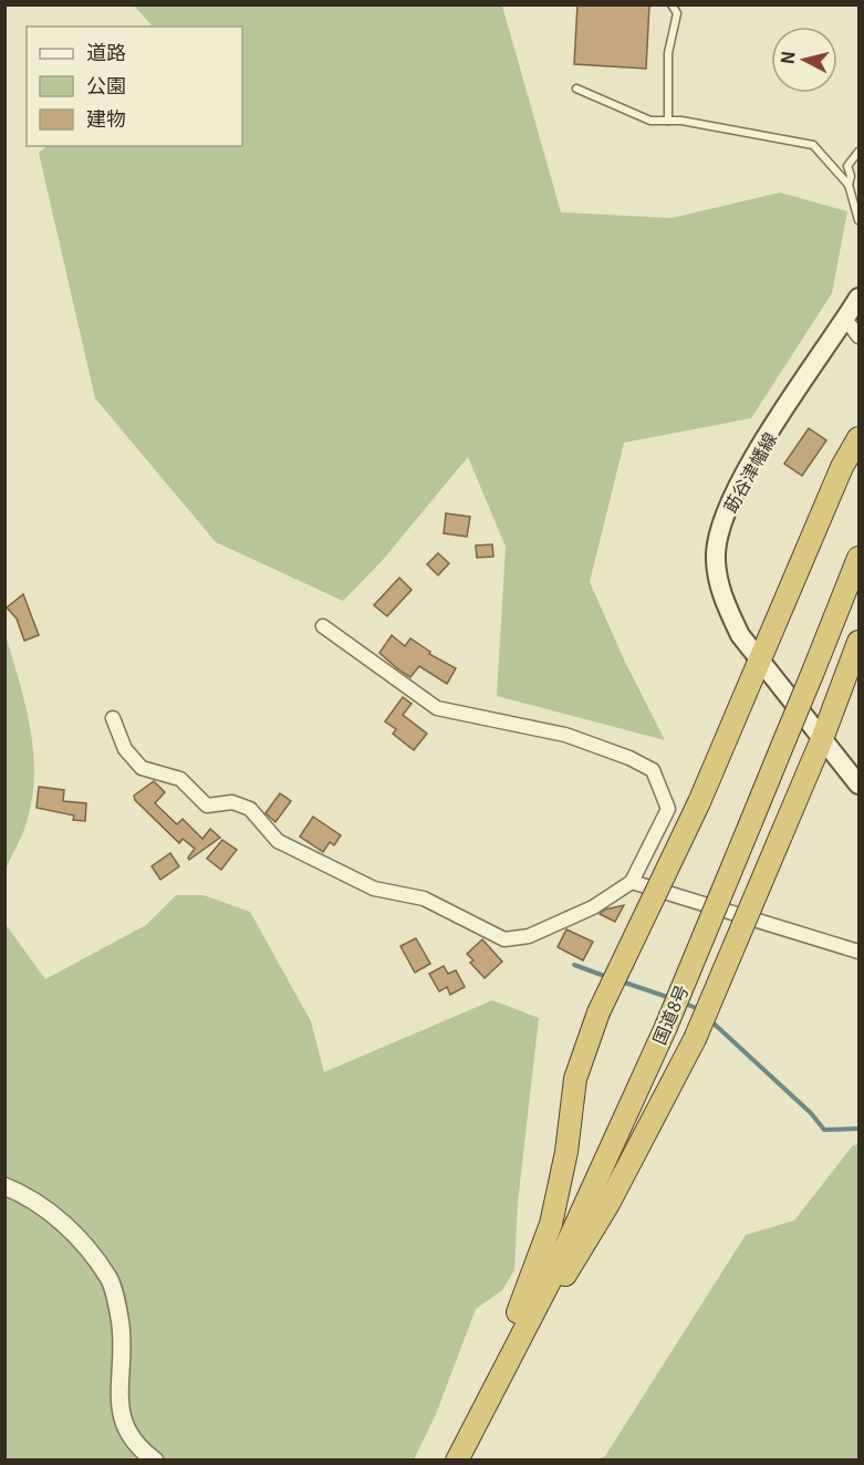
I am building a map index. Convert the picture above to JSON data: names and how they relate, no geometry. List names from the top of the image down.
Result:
{
  "streets": {
    "highway": ["国道8号"],
    "main road": ["莇谷津幡線"]
  },
  "legend": ["道路", "公園", "建物"],
  "north": "left"
}
